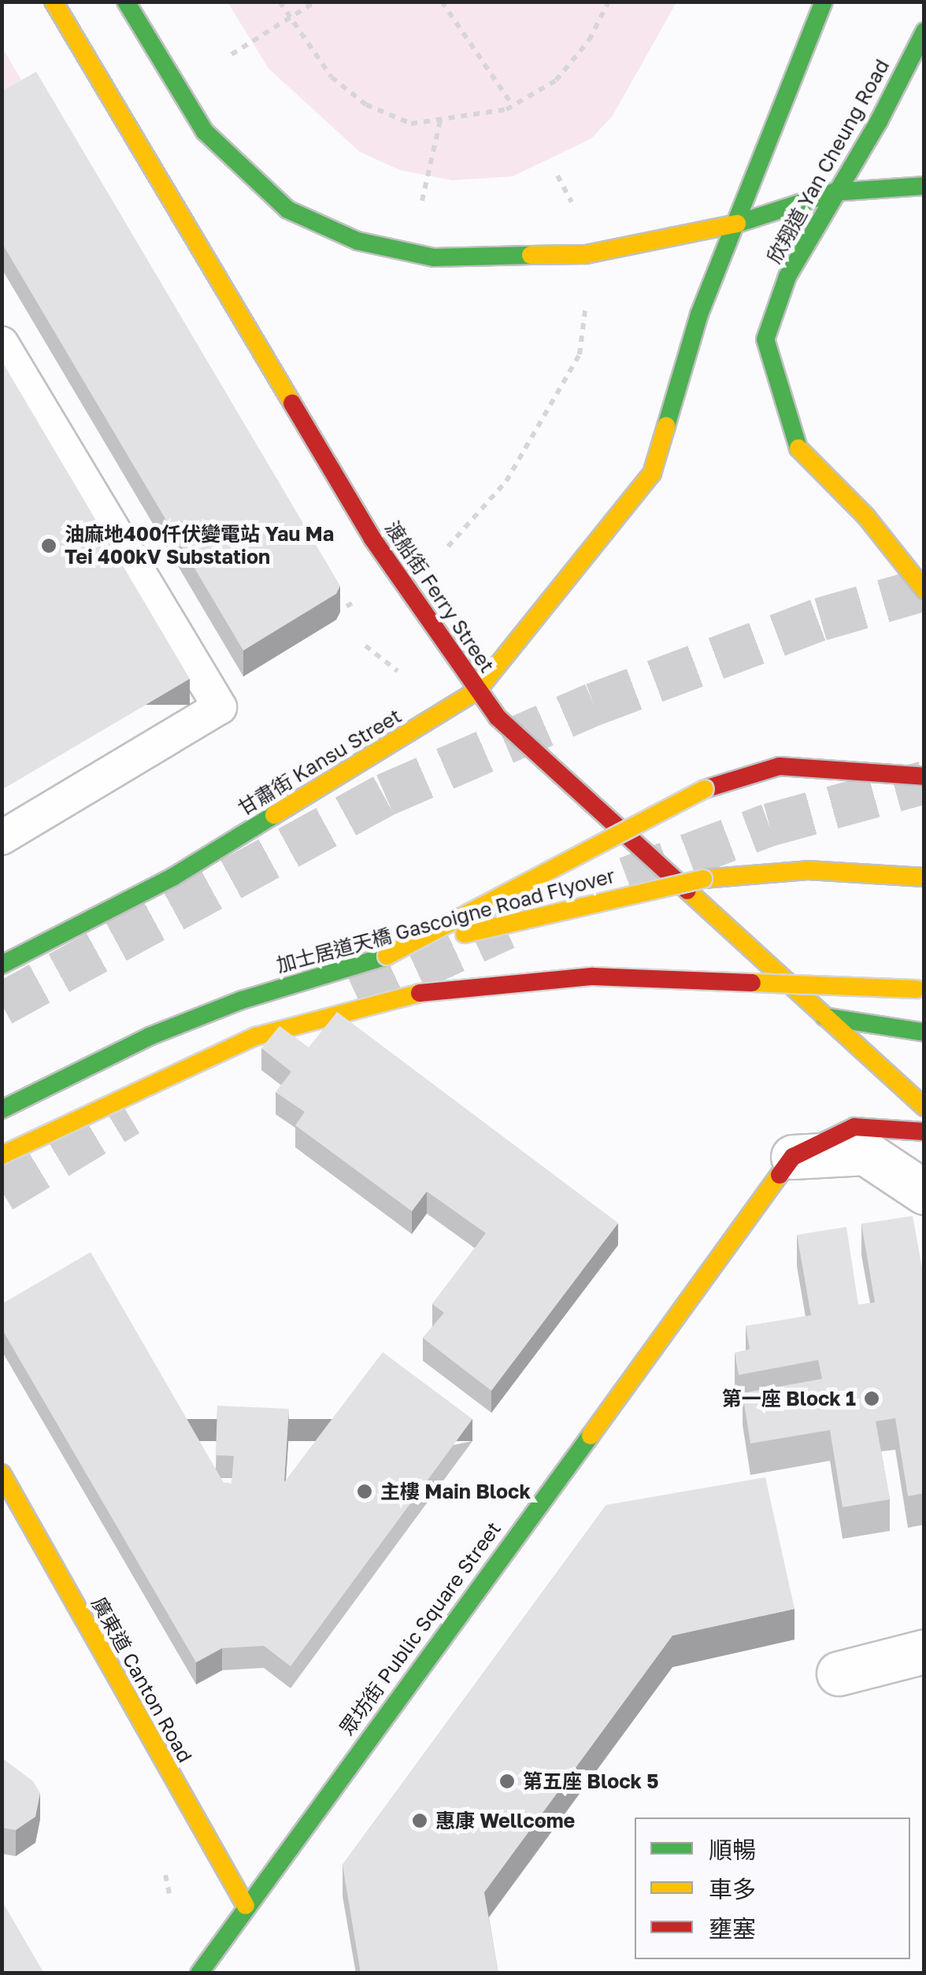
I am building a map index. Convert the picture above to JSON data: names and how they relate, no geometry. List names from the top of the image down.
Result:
{
  "streets": {
    "main road": [
      "欣翔道 Yan Cheung Road",
      "渡船街 Ferry Street",
      "甘肅街 Kansu Street",
      "加士居道天橋 Gascoigne Road Flyover",
      "眾坊街 Public Square Street",
      "廣東道 Canton Road"
    ]
  },
  "crossings": [
    ["渡船街 Ferry Street", "甘肅街 Kansu Street"],
    ["眾坊街 Public Square Street", "廣東道 Canton Road"]
  ],
  "places": [
    "油麻地400仟伏變電站 Yau Ma Tei 400kV Substation",
    "第一座 Block 1",
    "主樓 Main Block",
    "第五座 Block 5",
    "惠康 Wellcome"
  ],
  "legend": ["順暢", "車多", "壅塞"]
}
